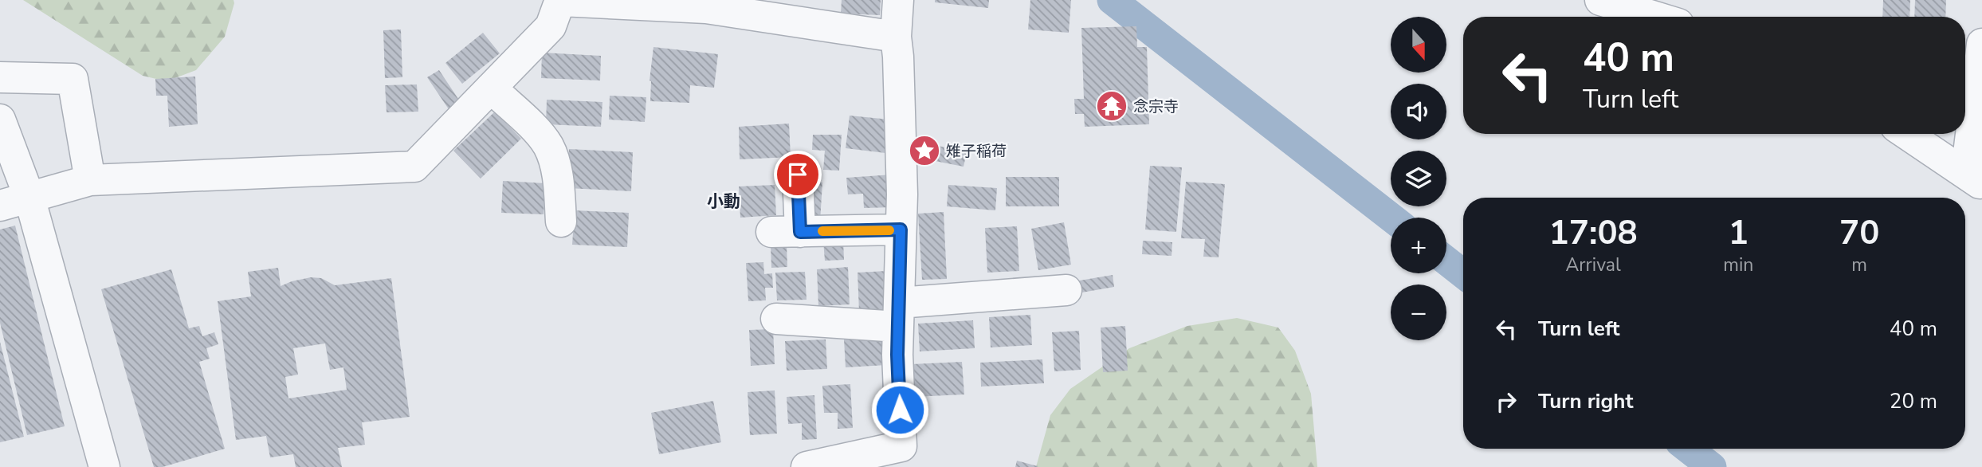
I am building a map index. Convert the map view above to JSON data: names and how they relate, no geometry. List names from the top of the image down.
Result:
{
  "districts": ["小動"],
  "places": {
    "temple": ["念宗寺"],
    "place": ["雉子稲荷"]
  },
  "north": "bottom",
  "page": {
    "map_buttons": ["+", "−"],
    "turn": ["40 m", "Turn left"],
    "eta": [
      "17:08",
      "Arrival",
      "1",
      "min",
      "70",
      "m"
    ],
    "list": [
      {
        "name": "Turn left",
        "value": "40 m"
      },
      {
        "name": "Turn right",
        "value": "20 m"
      }
    ]
  }
}
